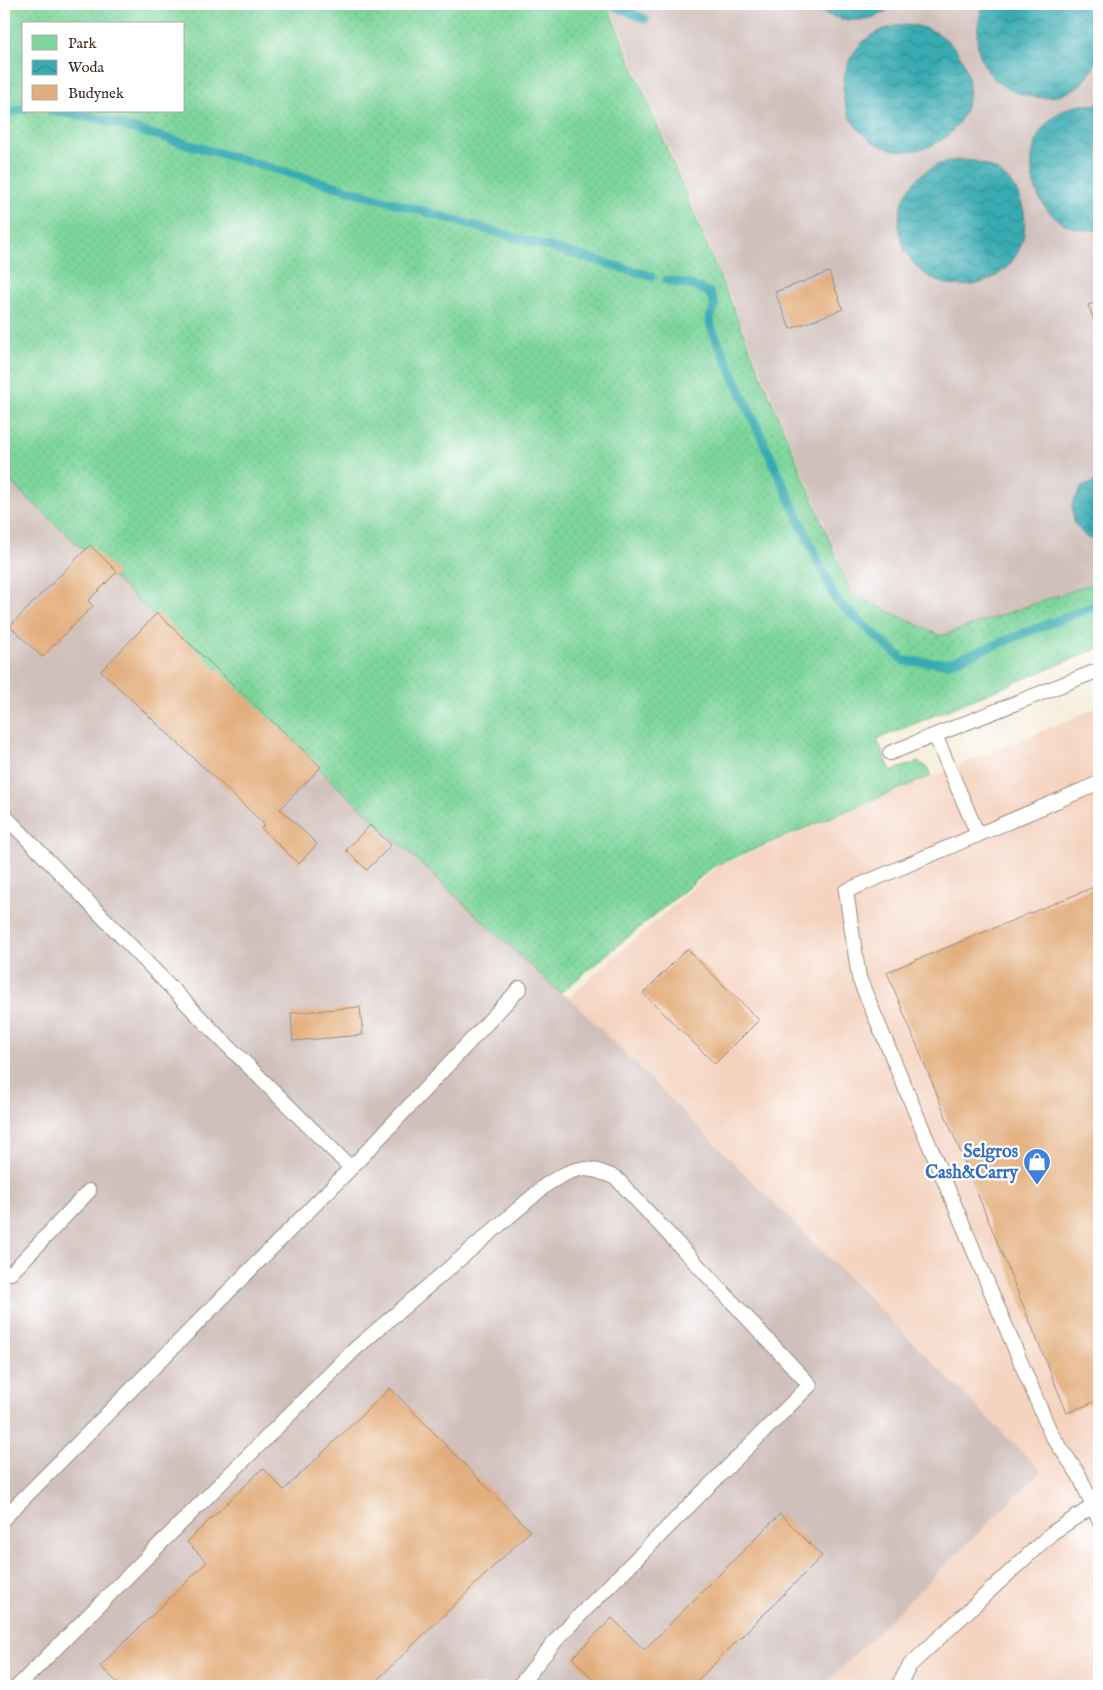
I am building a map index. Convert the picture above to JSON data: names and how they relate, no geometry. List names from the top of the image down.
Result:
{
  "places": {
    "shop": ["Selgros Cash&Carry"]
  },
  "legend": ["Park", "Woda", "Budynek"]
}
